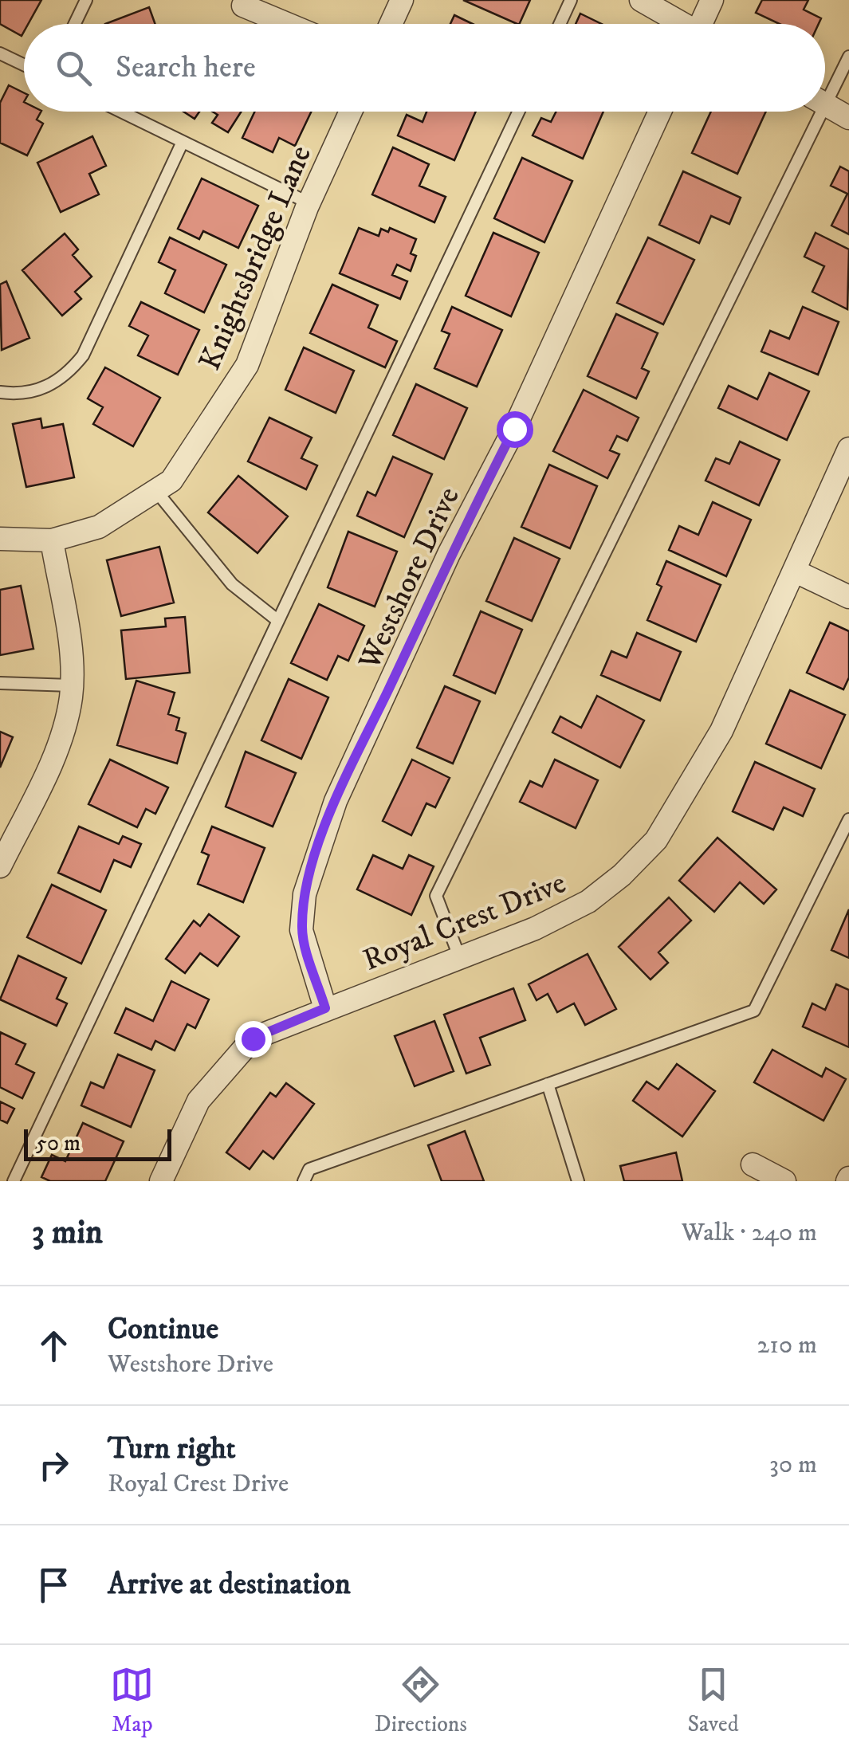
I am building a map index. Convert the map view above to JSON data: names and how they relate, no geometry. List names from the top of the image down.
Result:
{
  "streets": {
    "street": ["Knightsbridge Lane", "Westshore Drive", "Royal Crest Drive"]
  },
  "crossings": [
    ["Westshore Drive", "Royal Crest Drive"]
  ],
  "scale_bar": "50 m",
  "page": {
    "search": "Search here",
    "scale": "50 m",
    "heading": ["3 min", "Walk · 240 m"],
    "list": [
      ["Continue", "Westshore Drive", "210 m"],
      ["Turn right", "Royal Crest Drive", "30 m"],
      "Arrive at destination"
    ],
    "nav": ["Map", "Directions", "Saved"]
  }
}
